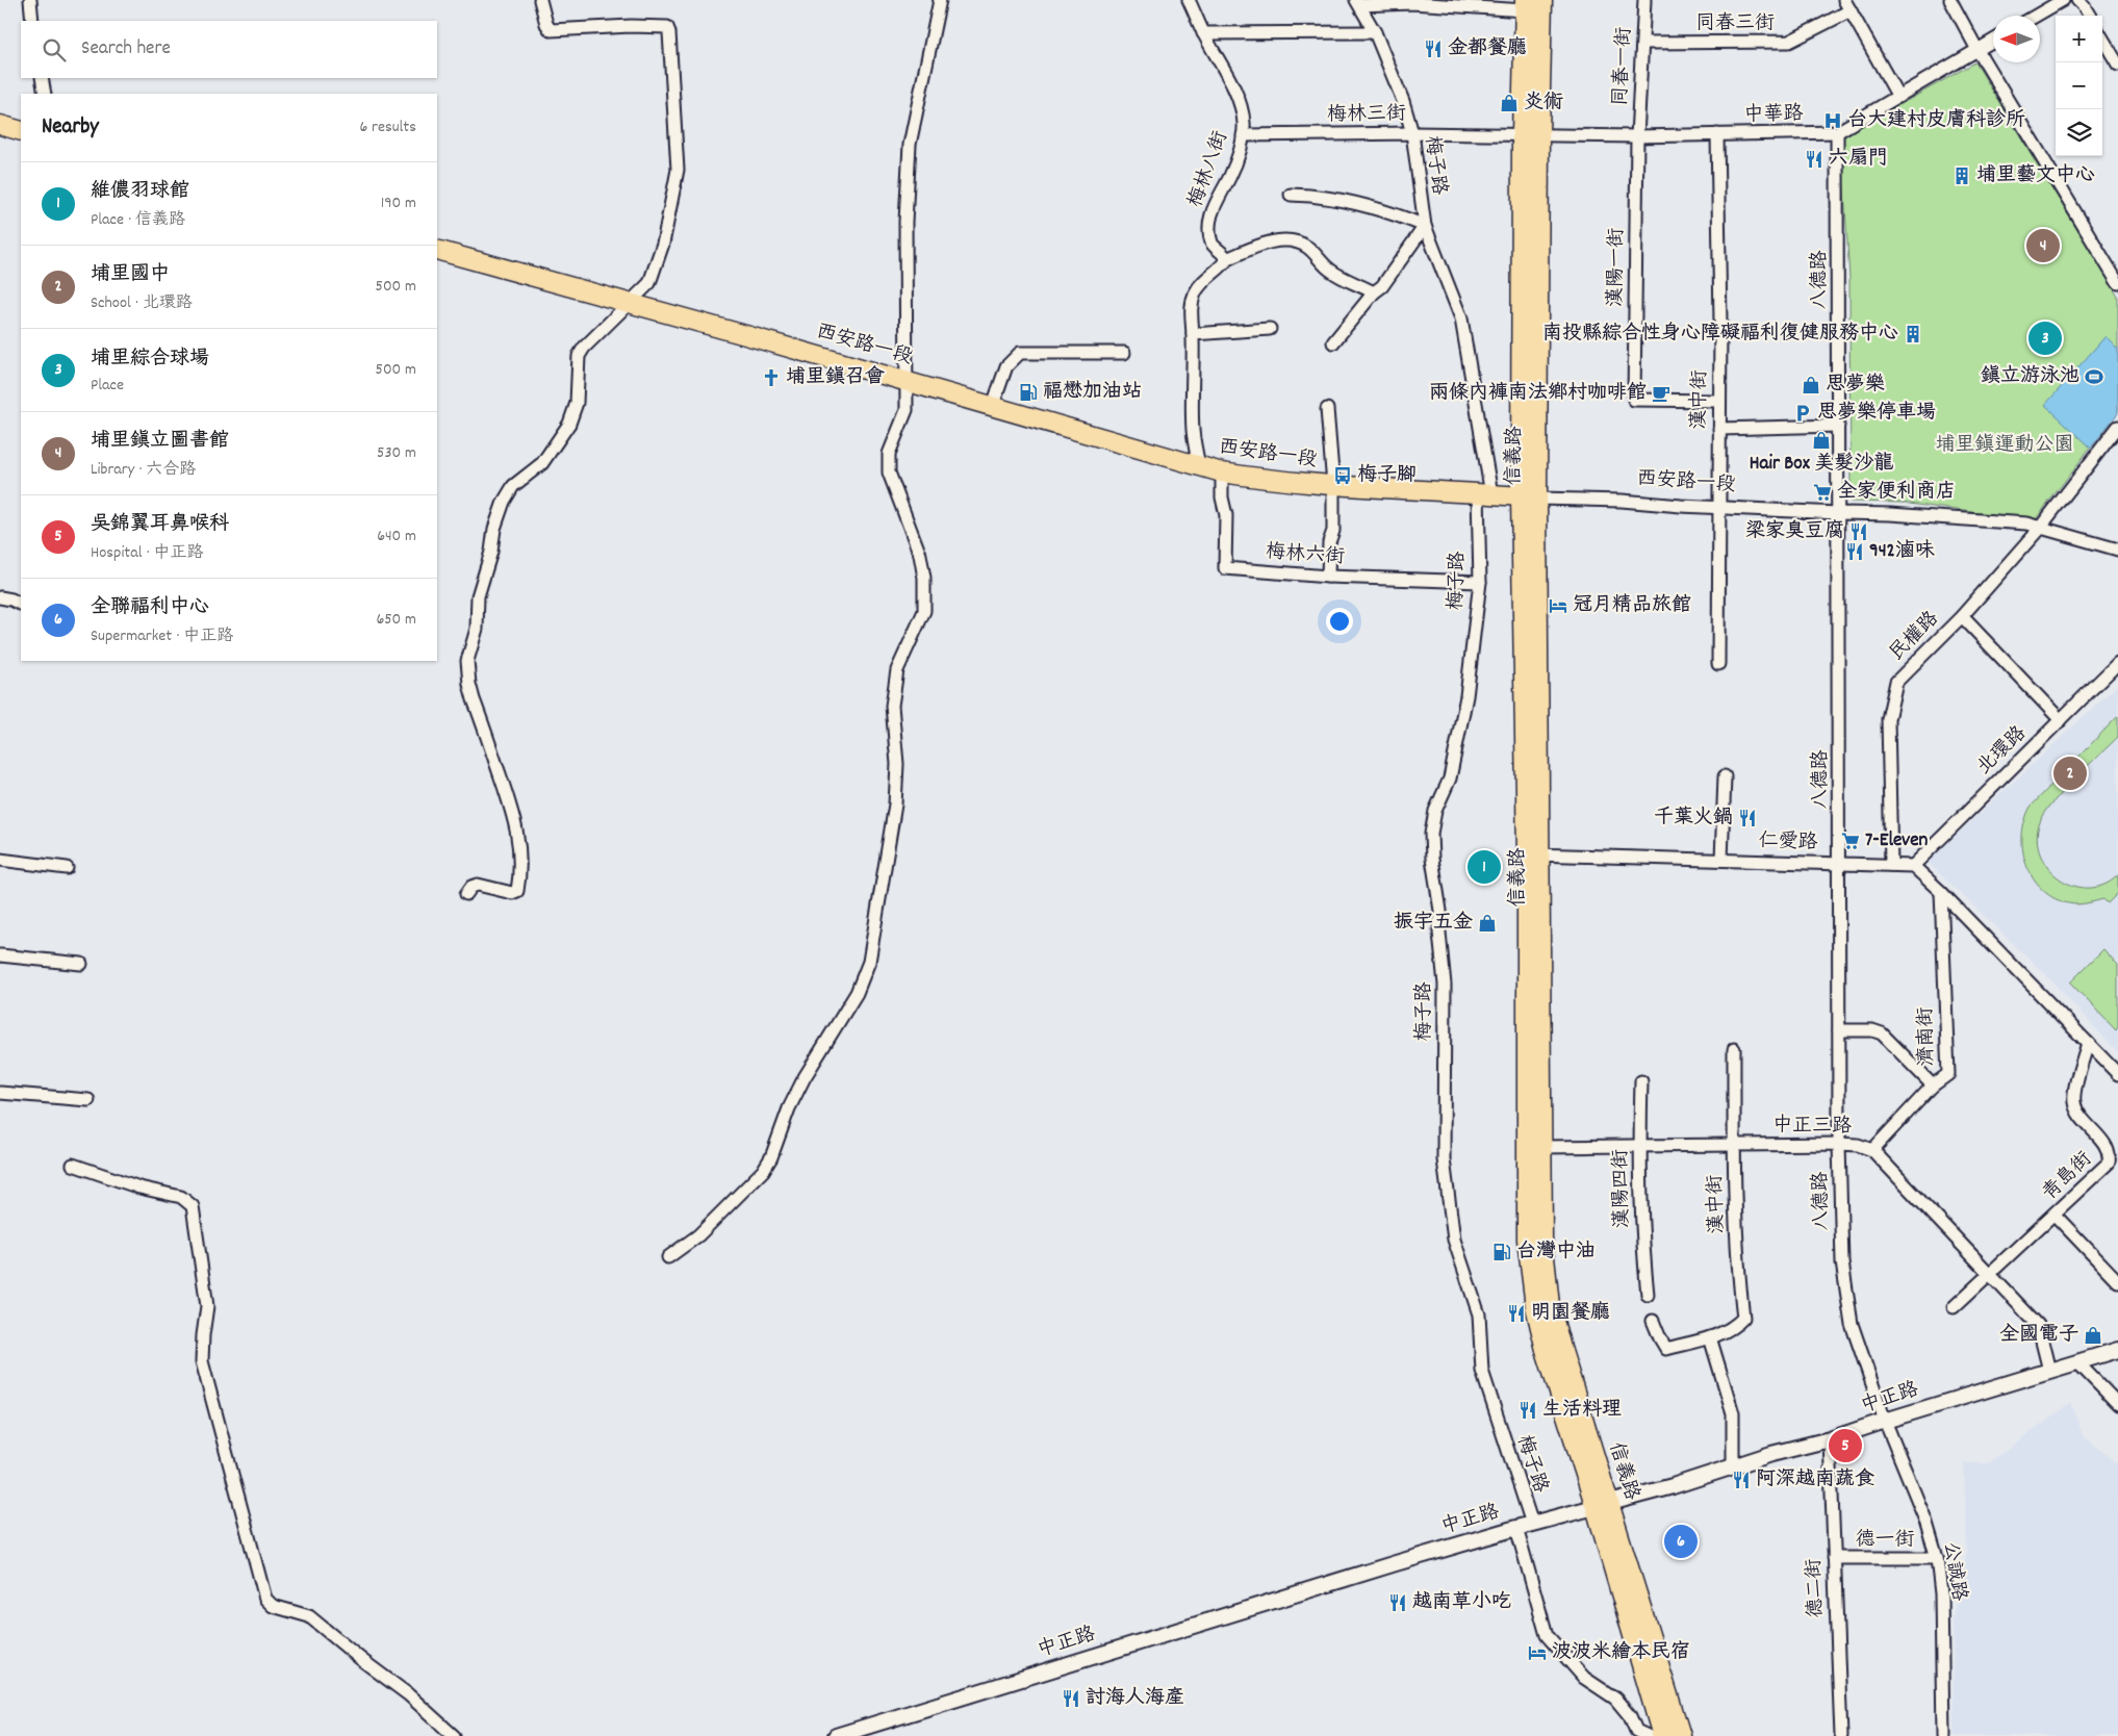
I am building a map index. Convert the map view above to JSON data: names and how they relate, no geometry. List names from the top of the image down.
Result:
{
  "streets": {
    "main road": ["西安路一段", "信義路"],
    "street": [
      "同春三街",
      "同春一街",
      "梅林三街",
      "中華路",
      "梅子路",
      "梅林八街",
      "漢陽一街",
      "八德路",
      "漢中街",
      "梅林六街",
      "民權路",
      "北環路",
      "仁愛路",
      "濟南街",
      "中正三路",
      "青島街",
      "漢陽四街",
      "中正路",
      "德一街",
      "公誠路",
      "德二街"
    ]
  },
  "crossings": [
    ["同春三街", "同春一街"],
    ["同春一街", "中華路"],
    ["同春一街", "漢陽一街"],
    ["梅林三街", "中華路"],
    ["梅林三街", "梅子路"],
    ["梅林三街", "梅林八街"],
    ["梅林三街", "信義路"],
    ["中華路", "漢陽一街"],
    ["中華路", "八德路"],
    ["中華路", "漢中街"],
    ["中華路", "信義路"],
    ["梅子路", "西安路一段"],
    ["梅子路", "梅林六街"],
    ["梅子路", "中正路"],
    ["漢陽一街", "漢中街"],
    ["八德路", "西安路一段"],
    ["八德路", "仁愛路"],
    ["八德路", "中正三路"],
    ["八德路", "中正路"],
    ["八德路", "公誠路"],
    ["西安路一段", "漢中街"],
    ["西安路一段", "信義路"],
    ["西安路一段", "梅林六街"],
    ["西安路一段", "民權路"],
    ["漢中街", "中正三路"],
    ["信義路", "仁愛路"],
    ["信義路", "中正三路"],
    ["信義路", "中正路"],
    ["民權路", "仁愛路"],
    ["北環路", "仁愛路"],
    ["濟南街", "中正三路"],
    ["中正三路", "青島街"],
    ["中正三路", "漢陽四街"],
    ["中正三路", "中正路"],
    ["中正路", "公誠路"],
    ["中正路", "德二街"],
    ["德一街", "公誠路"],
    ["德一街", "德二街"]
  ],
  "parks": ["埔里鎮運動公園"],
  "places": {
    "restaurant": [
      "金都餐廳",
      "六扇門",
      "梁家臭豆腐",
      "942滷味",
      "千葉火鍋",
      "明園餐廳",
      "生活料理",
      "阿深越南蔬食",
      "越南草小吃",
      "討海人海產"
    ],
    "shop": [
      "炎術",
      "思夢樂",
      "Hair Box 美髮沙龍",
      "振宇五金",
      "全國電子"
    ],
    "hospital": ["台大建村皮膚科診所"],
    "building": ["埔里藝文中心", "南投縣綜合性身心障礙福利復健服務中心"],
    "sports": ["鎮立游泳池"],
    "church": ["埔里鎮召會"],
    "fuel station": ["福懋加油站", "台灣中油"],
    "cafe": ["兩條內褲南法鄉村咖啡館"],
    "parking": ["思夢樂停車場"],
    "bus stop": ["梅子腳"],
    "supermarket": ["全家便利商店", "7-Eleven"],
    "hotel": ["冠月精品旅館", "波波米繪本民宿"]
  },
  "north": "left",
  "page": {
    "map_buttons": ["+", "−"],
    "search": "Search here",
    "heading": ["Nearby", "6 results"],
    "list": [
      {
        "mark": "1",
        "name": "維儂羽球館",
        "note": "Place · 信義路",
        "value": "190 m"
      },
      {
        "mark": "2",
        "name": "埔里國中",
        "note": "School · 北環路",
        "value": "500 m"
      },
      {
        "mark": "3",
        "name": "埔里綜合球場",
        "note": "Place",
        "value": "500 m"
      },
      {
        "mark": "4",
        "name": "埔里鎮立圖書館",
        "note": "Library · 六合路",
        "value": "530 m"
      },
      {
        "mark": "5",
        "name": "吳錦翼耳鼻喉科",
        "note": "Hospital · 中正路",
        "value": "640 m"
      },
      {
        "mark": "6",
        "name": "全聯福利中心",
        "note": "Supermarket · 中正路",
        "value": "650 m"
      }
    ],
    "pins": [
      "4",
      "3",
      "2",
      "1",
      "5",
      "6"
    ]
  }
}
